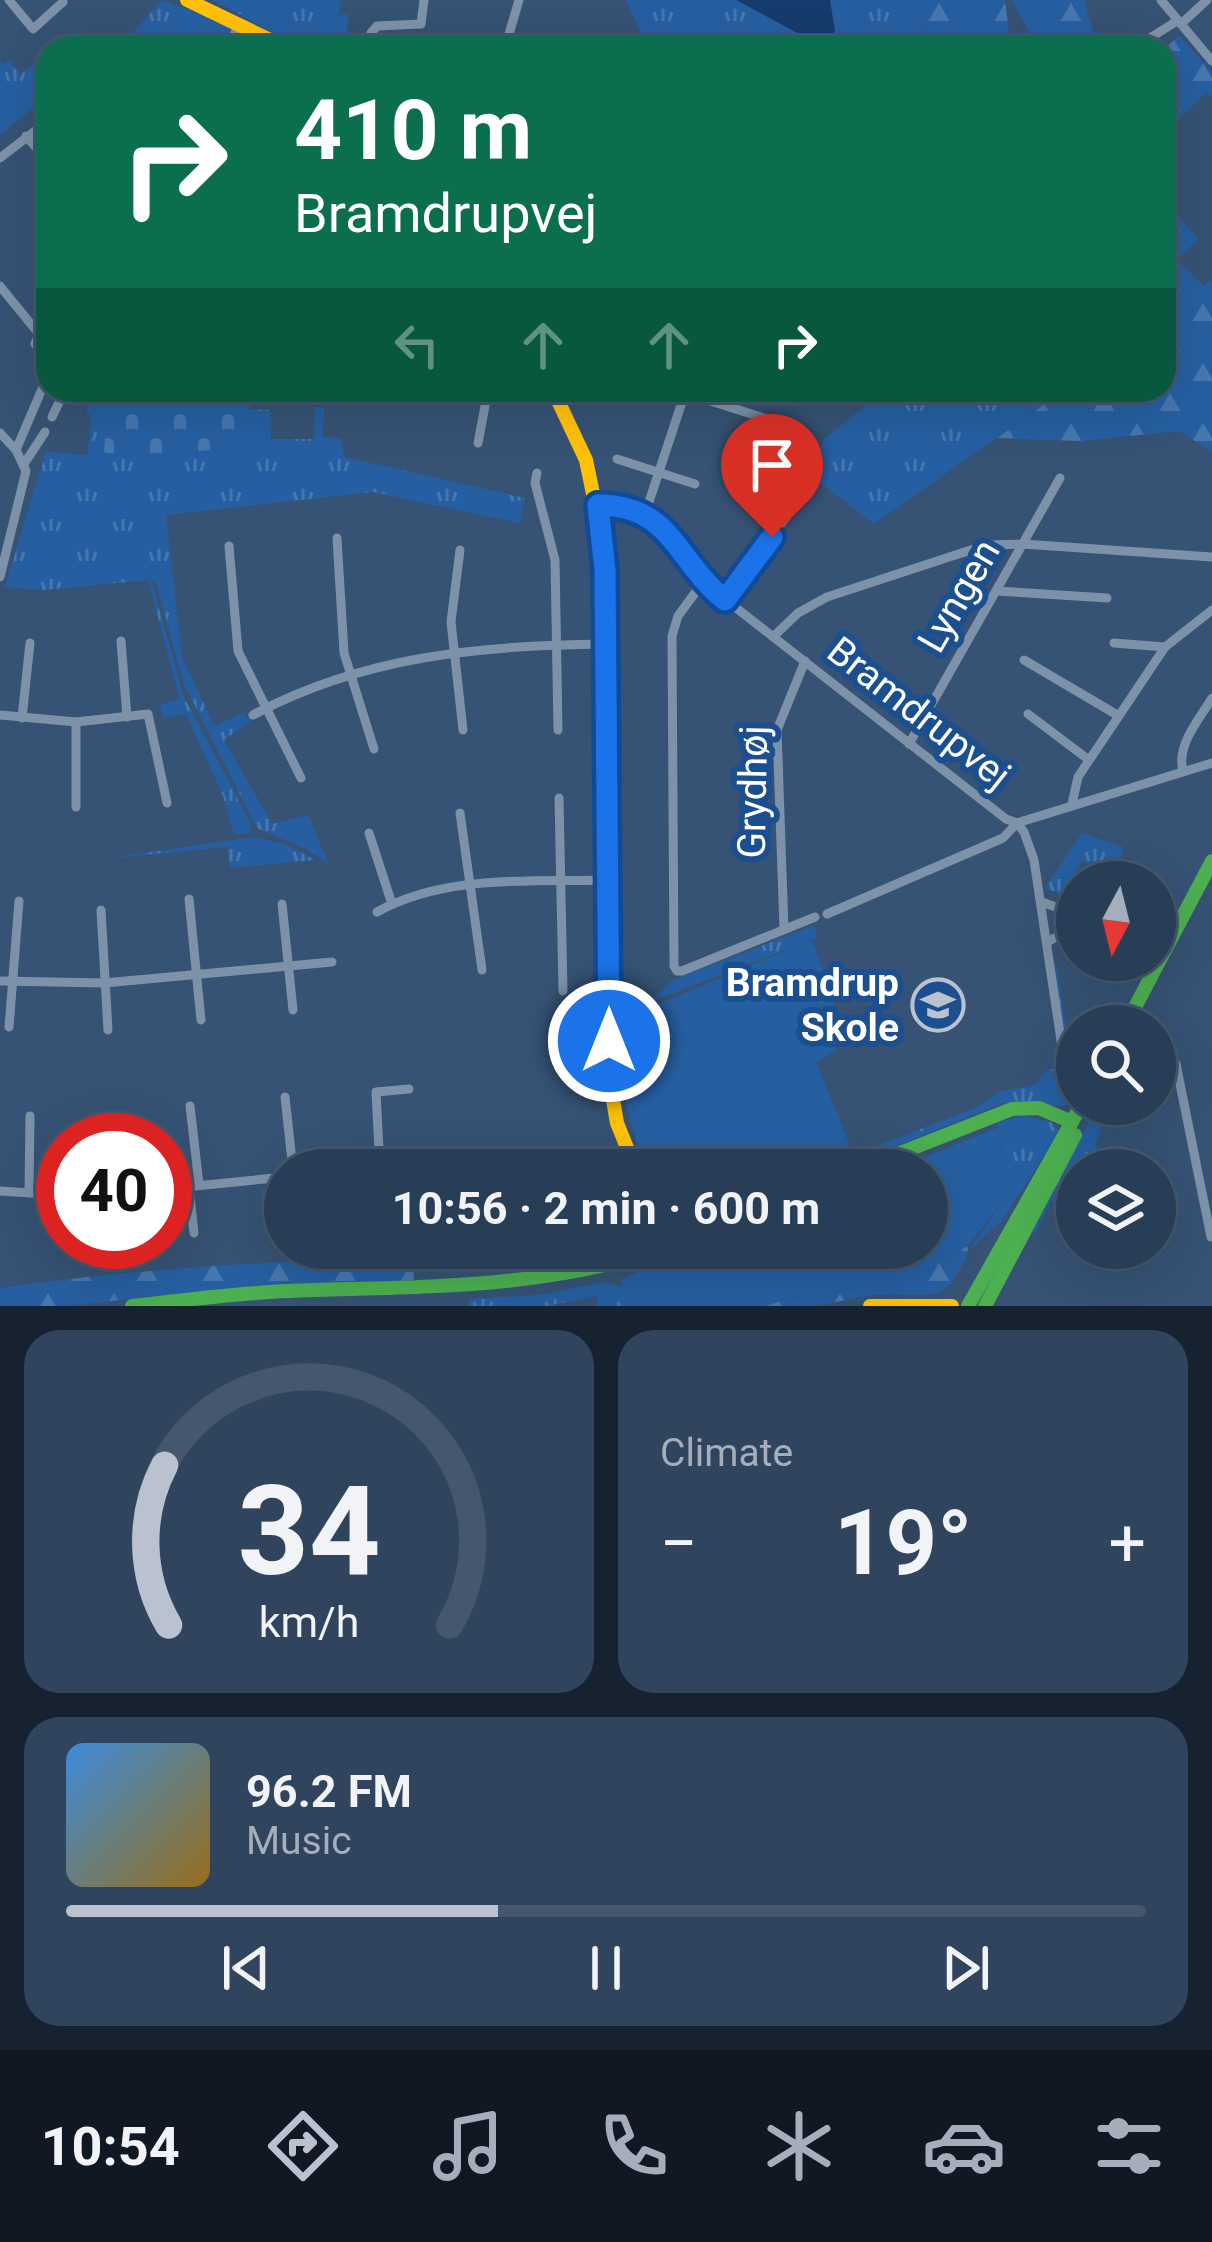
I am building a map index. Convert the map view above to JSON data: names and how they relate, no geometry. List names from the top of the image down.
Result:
{
  "streets": {
    "street": ["Lyngen", "Bramdrupvej", "Grydhøj"]
  },
  "crossings": [
    ["Lyngen", "Bramdrupvej"],
    ["Bramdrupvej", "Grydhøj"]
  ],
  "places": {
    "school or university": ["Bramdrup Skole"]
  },
  "north": "bottom",
  "page": {
    "turn": ["410 m", "Bramdrupvej"],
    "limit": "40",
    "trip": "10:56 · 2 min · 600 m",
    "tile": "Climate",
    "heat": ["−", "19°", "+"],
    "song": ["96.2 FM", "Music"],
    "tabs": "10:54",
    "gauge": ["34", "km/h"]
  }
}
